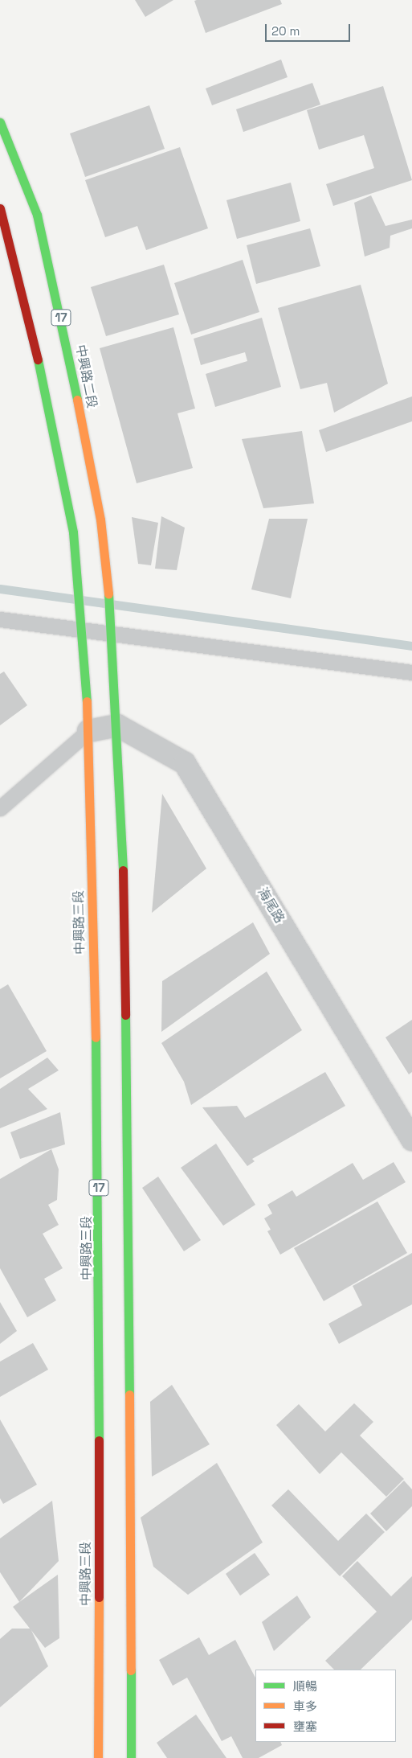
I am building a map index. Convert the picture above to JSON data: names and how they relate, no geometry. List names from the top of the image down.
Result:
{
  "streets": {
    "main road": ["17", "中興路二段", "中興路三段"],
    "street": ["海尾路"]
  },
  "crossings": [
    ["17", "中興路二段"],
    ["17", "海尾路"],
    ["17", "中興路三段"]
  ],
  "legend": ["順暢", "車多", "壅塞"],
  "scale_bar": "20 m"
}
